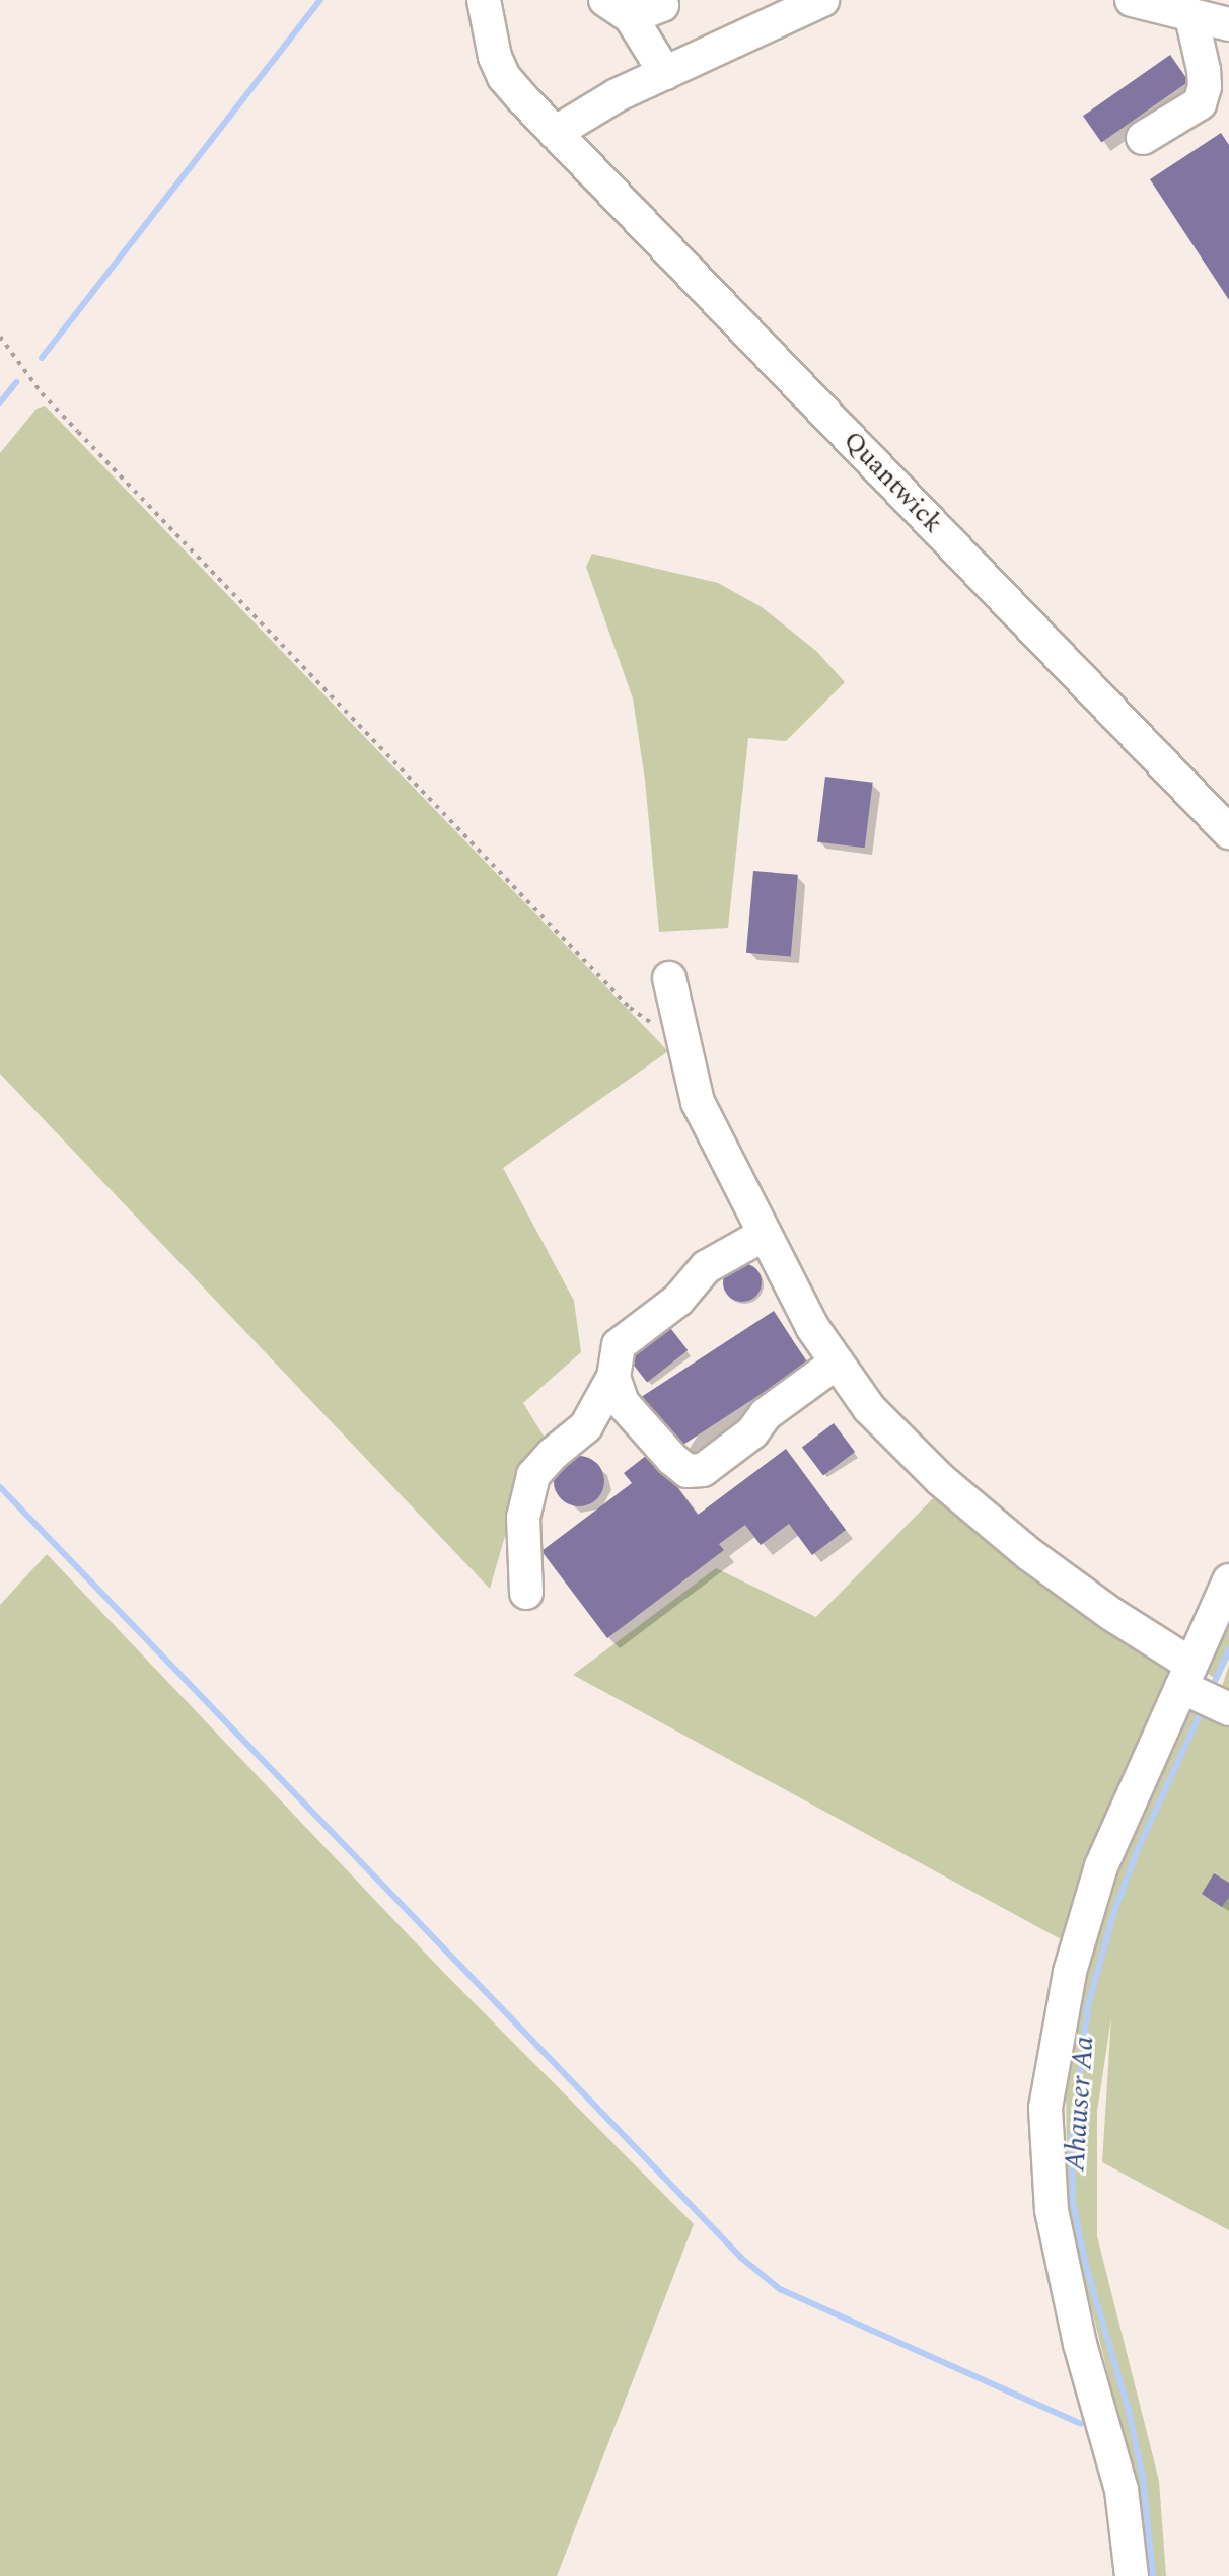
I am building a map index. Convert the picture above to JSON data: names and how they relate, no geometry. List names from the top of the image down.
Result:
{
  "streets": {
    "street": ["Quantwick"]
  },
  "water": ["Ahauser Aa"]
}
